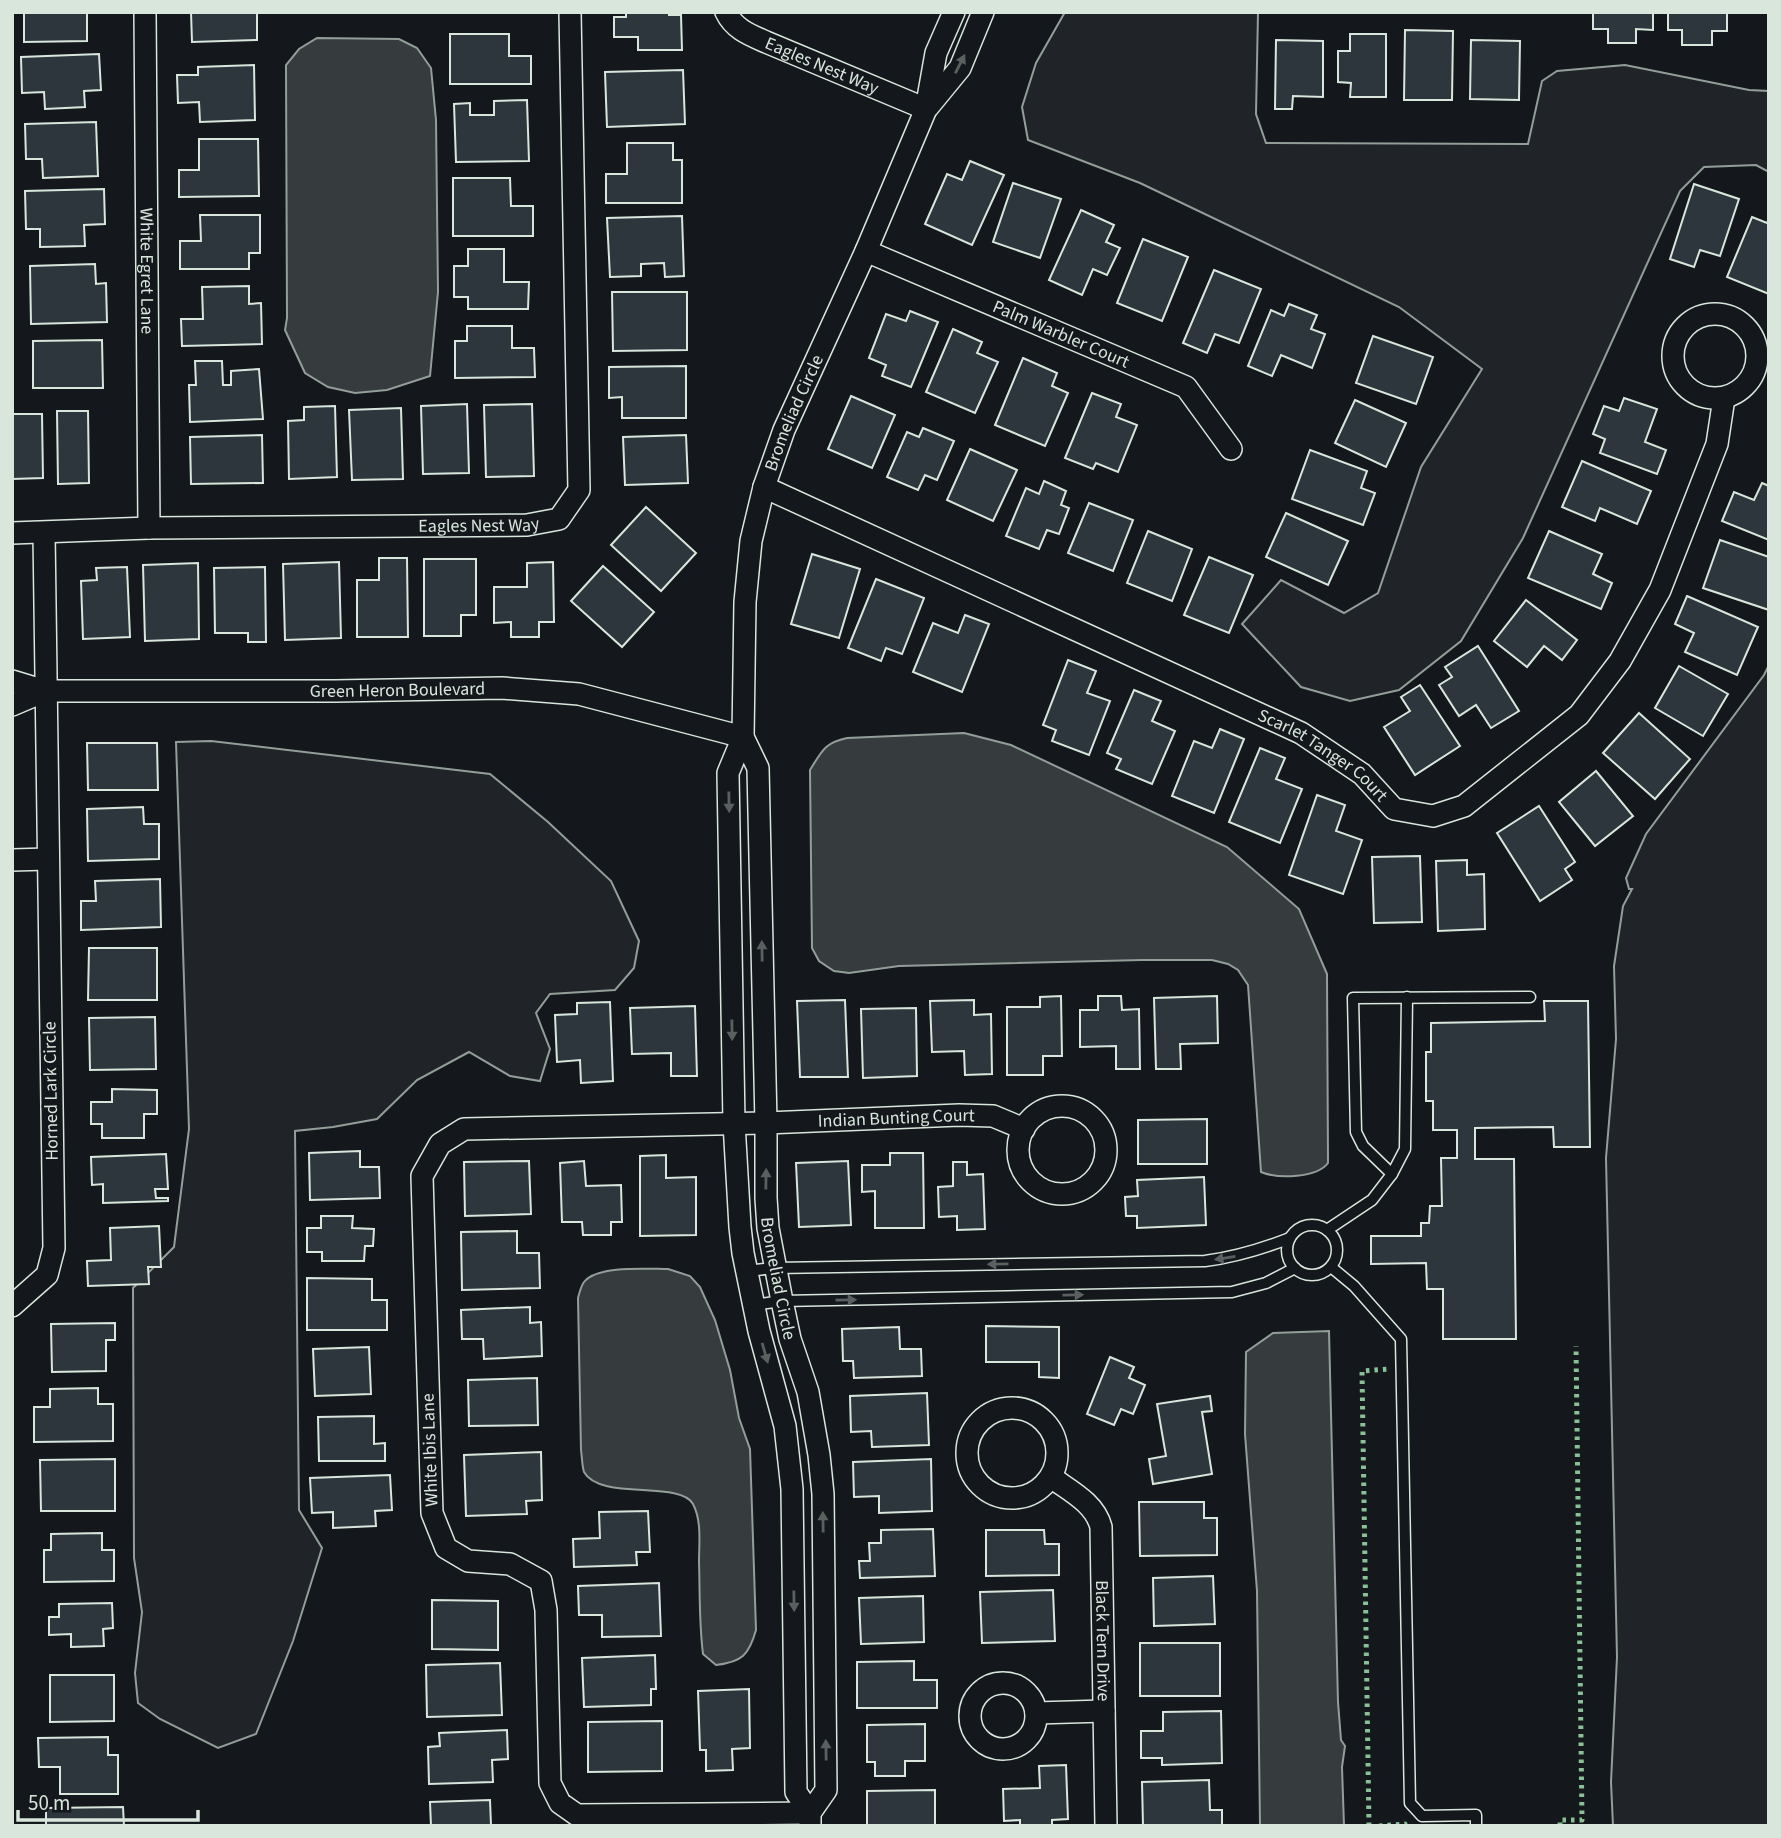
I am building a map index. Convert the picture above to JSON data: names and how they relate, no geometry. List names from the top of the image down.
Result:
{
  "streets": {
    "street": [
      "Eagles Nest Way",
      "White Egret Lane",
      "Palm Warbler Court",
      "Bromeliad Circle",
      "Green Heron Boulevard",
      "Scarlet Tanger Court",
      "Horned Lark Circle",
      "Indian Bunting Court",
      "White Ibis Lane",
      "Black Tern Drive"
    ]
  },
  "crossings": [
    ["Eagles Nest Way", "White Egret Lane"],
    ["Eagles Nest Way", "Bromeliad Circle"],
    ["Eagles Nest Way", "Horned Lark Circle"],
    ["Palm Warbler Court", "Bromeliad Circle"],
    ["Bromeliad Circle", "Green Heron Boulevard"],
    ["Bromeliad Circle", "Scarlet Tanger Court"],
    ["Bromeliad Circle", "Indian Bunting Court"],
    ["Bromeliad Circle", "White Ibis Lane"],
    ["Green Heron Boulevard", "Horned Lark Circle"],
    ["Indian Bunting Court", "White Ibis Lane"]
  ],
  "scale_bar": "50 m"
}
